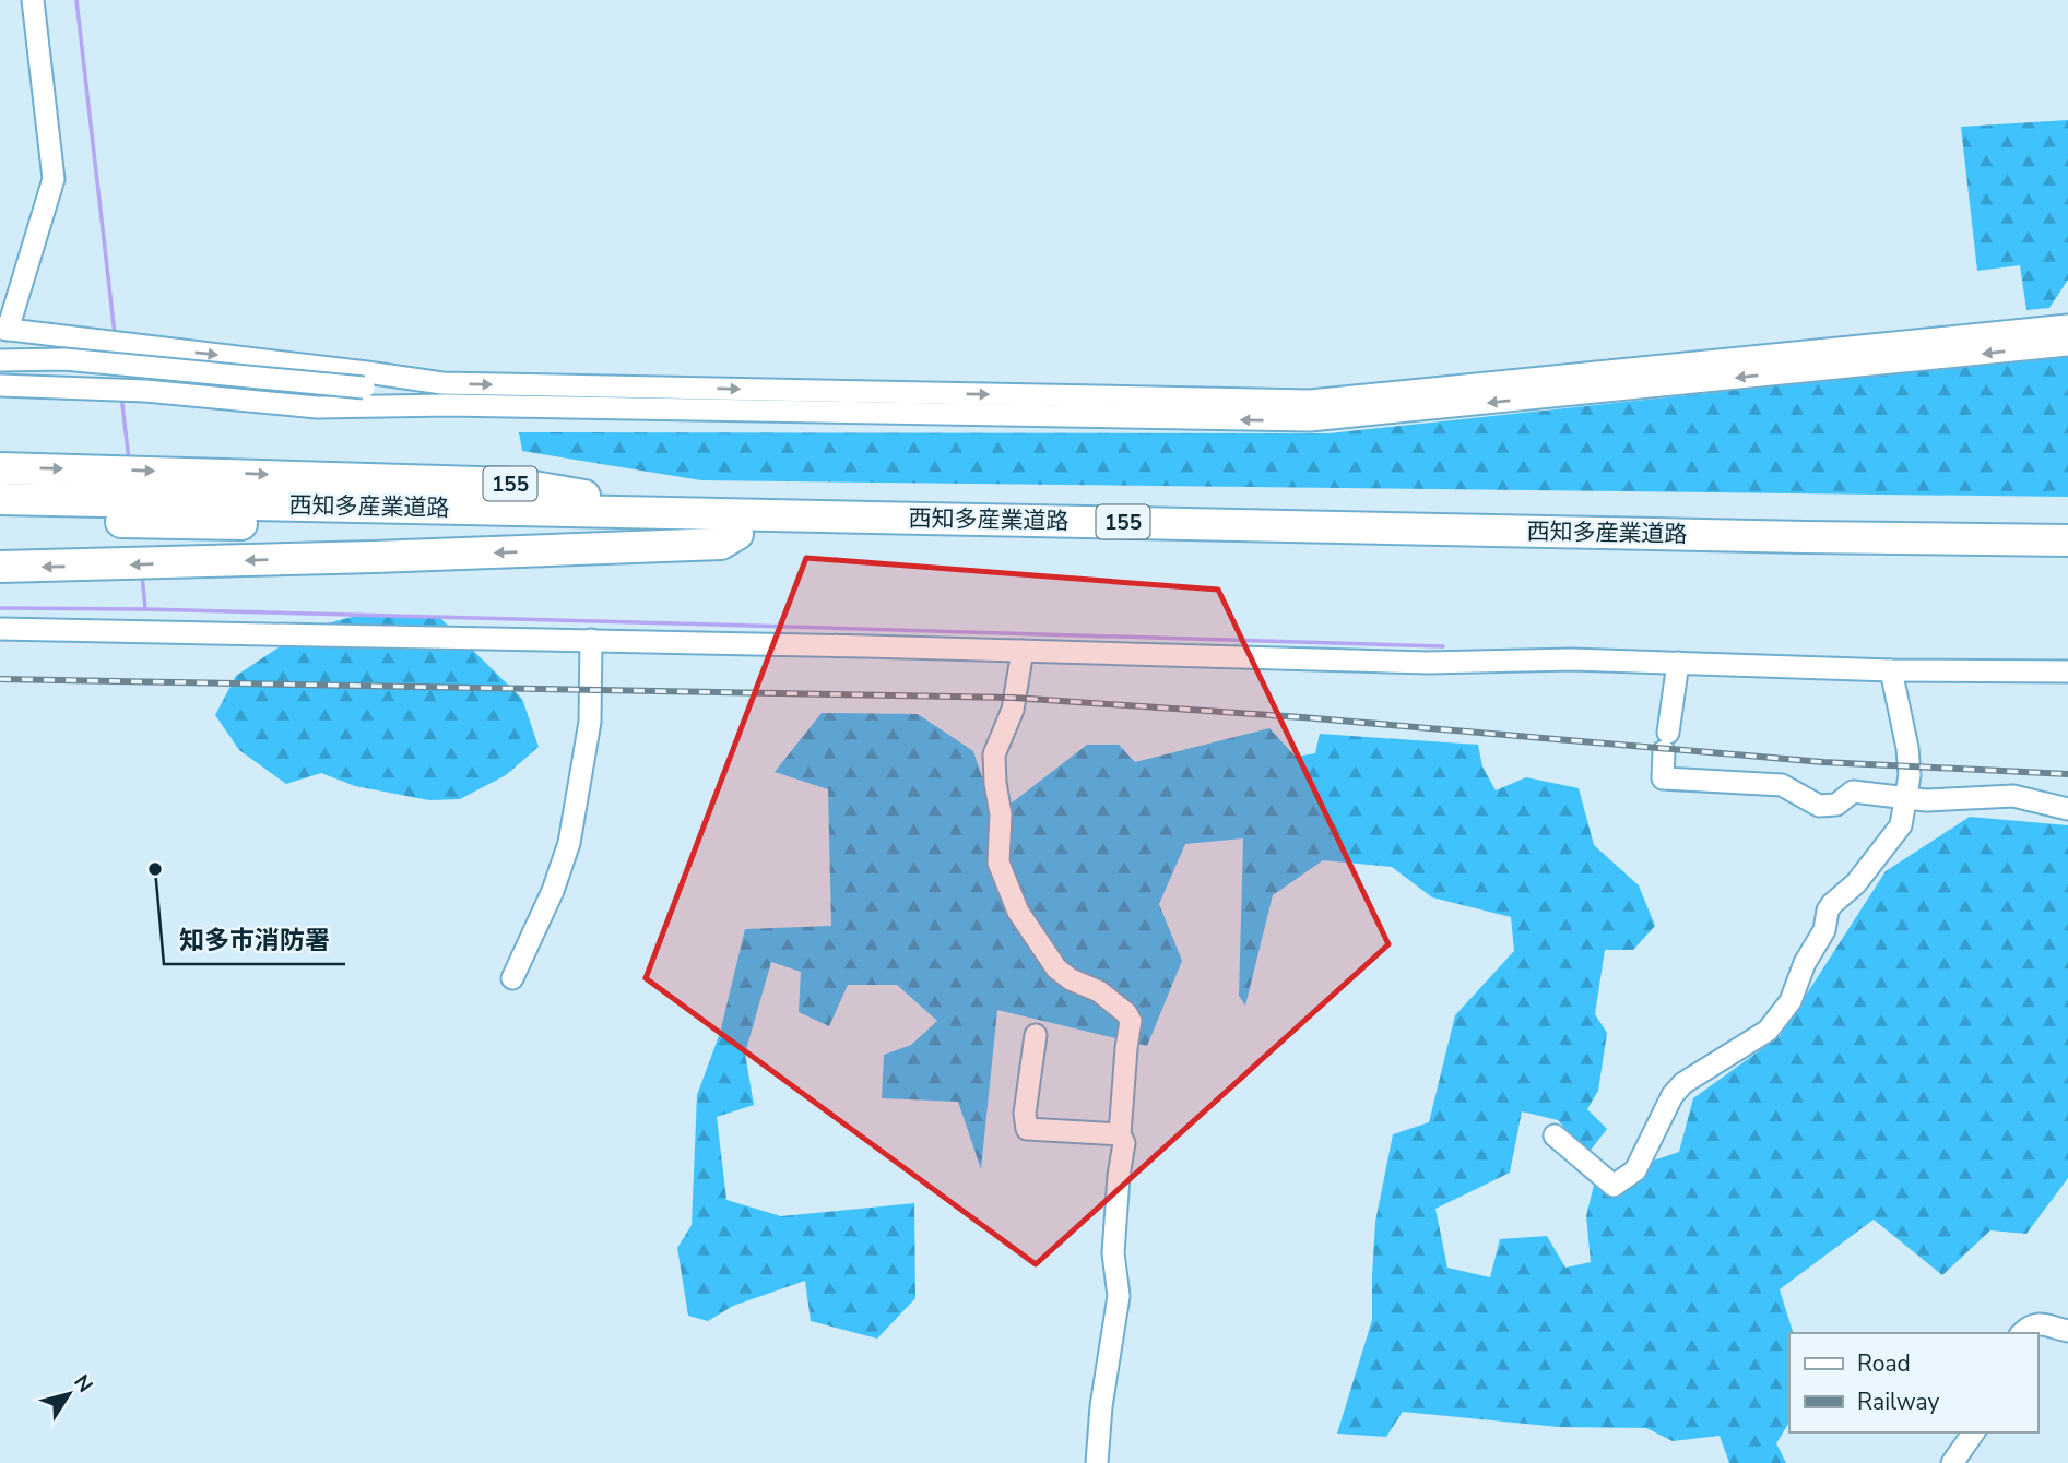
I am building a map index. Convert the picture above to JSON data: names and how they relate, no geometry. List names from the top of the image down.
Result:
{
  "streets": {
    "highway": ["155", "西知多産業道路"]
  },
  "crossings": [
    ["155", "西知多産業道路"]
  ],
  "places": ["知多市消防署"],
  "legend": ["Road", "Railway"],
  "north": "top right"
}
